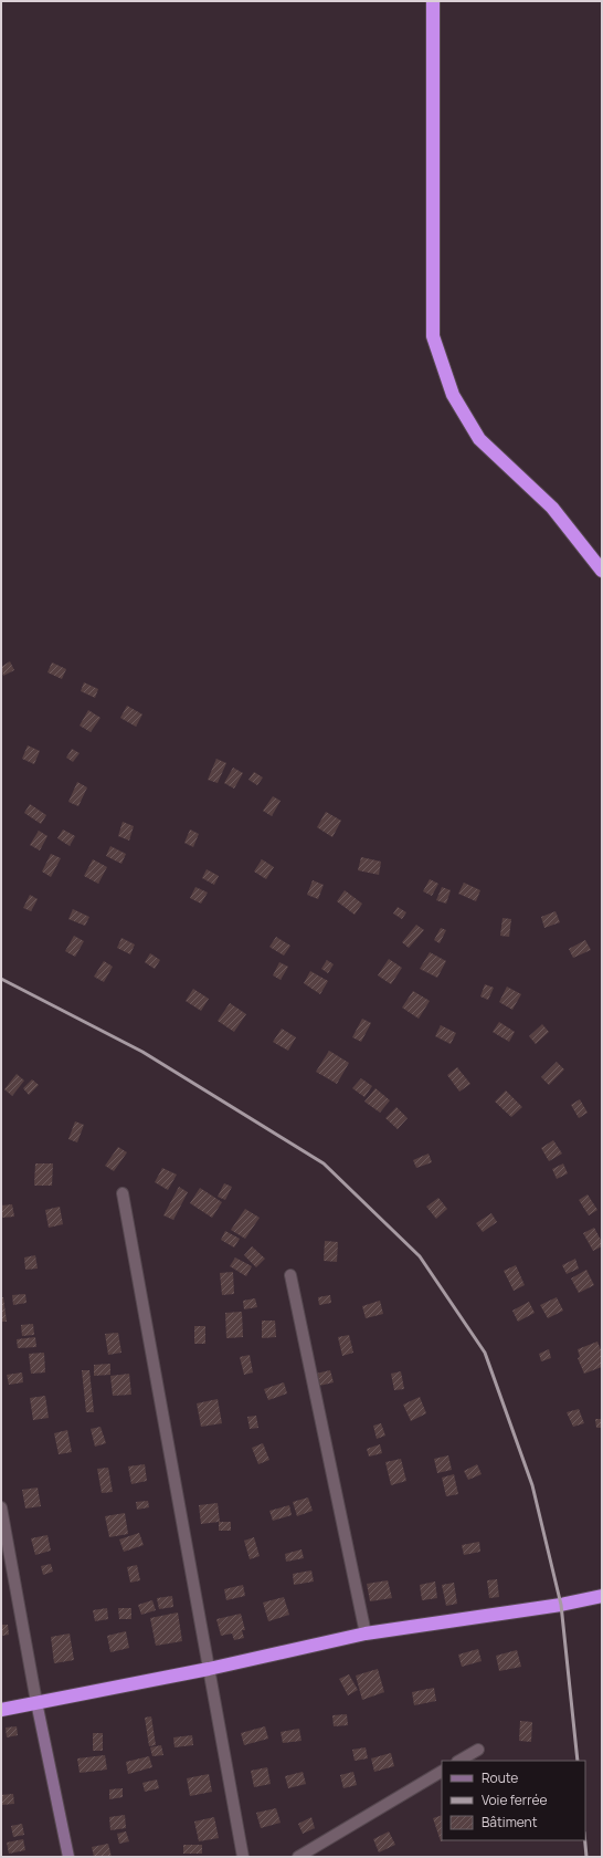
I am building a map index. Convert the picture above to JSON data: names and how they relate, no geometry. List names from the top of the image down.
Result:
{
  "legend": ["Route", "Voie ferrée", "Bâtiment"]
}
